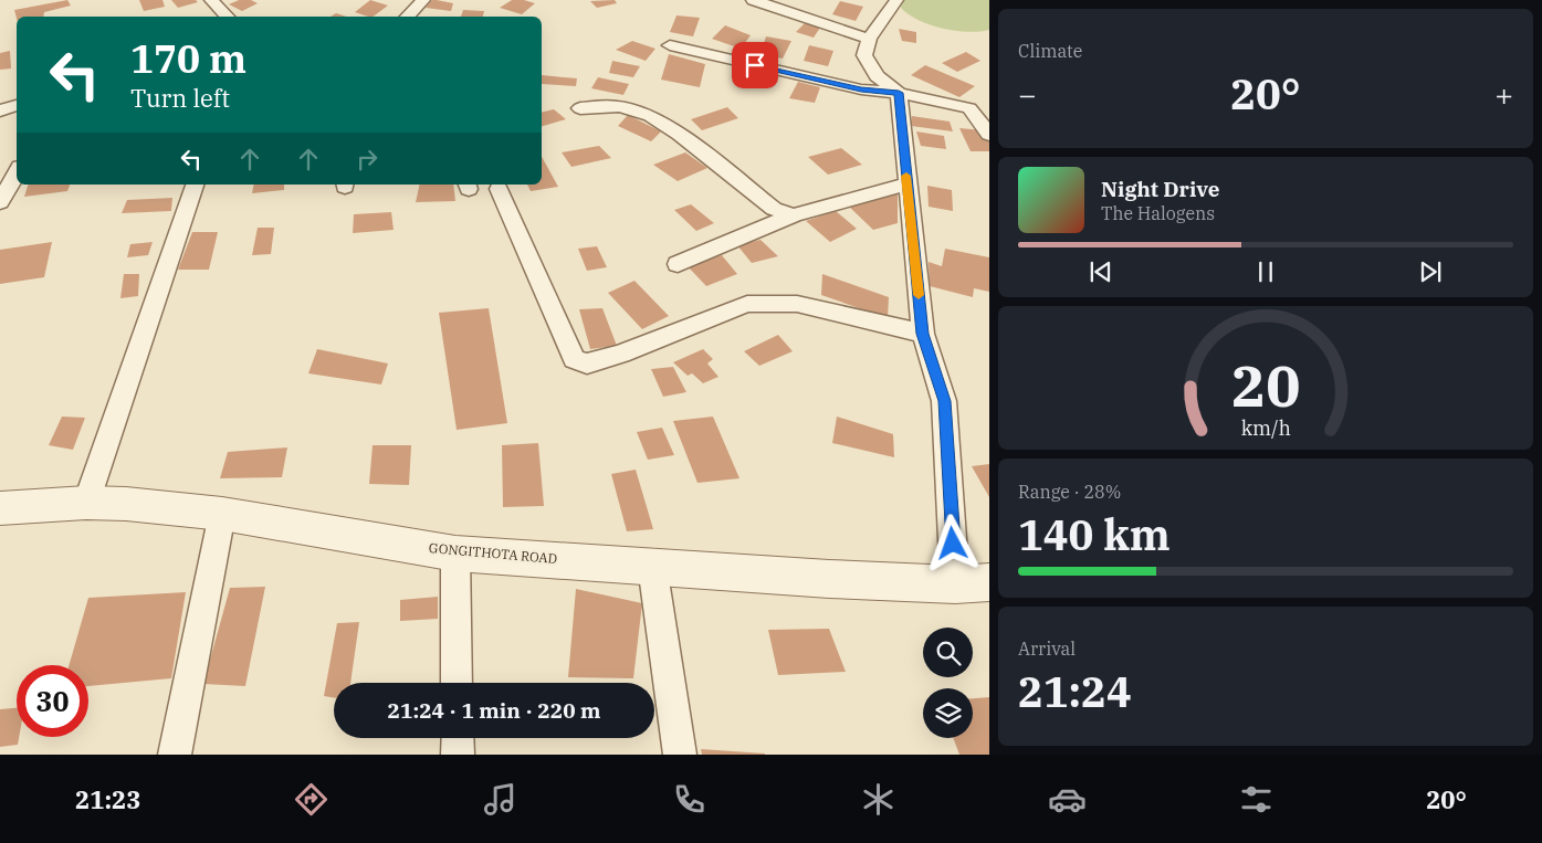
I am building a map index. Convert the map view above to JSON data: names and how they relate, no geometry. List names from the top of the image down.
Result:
{
  "streets": {
    "street": ["GONGITHOTA ROAD"]
  },
  "page": {
    "tile": [
      "Climate",
      ["Range · 28%", "140 km"],
      ["Arrival", "21:24"]
    ],
    "turn": ["170 m", "Turn left"],
    "heat": ["−", "20°", "+"],
    "song": ["Night Drive", "The Halogens"],
    "limit": "30",
    "trip": "21:24 · 1 min · 220 m",
    "tabs": ["21:23", "20°"],
    "gauge": ["20", "km/h"]
  }
}
